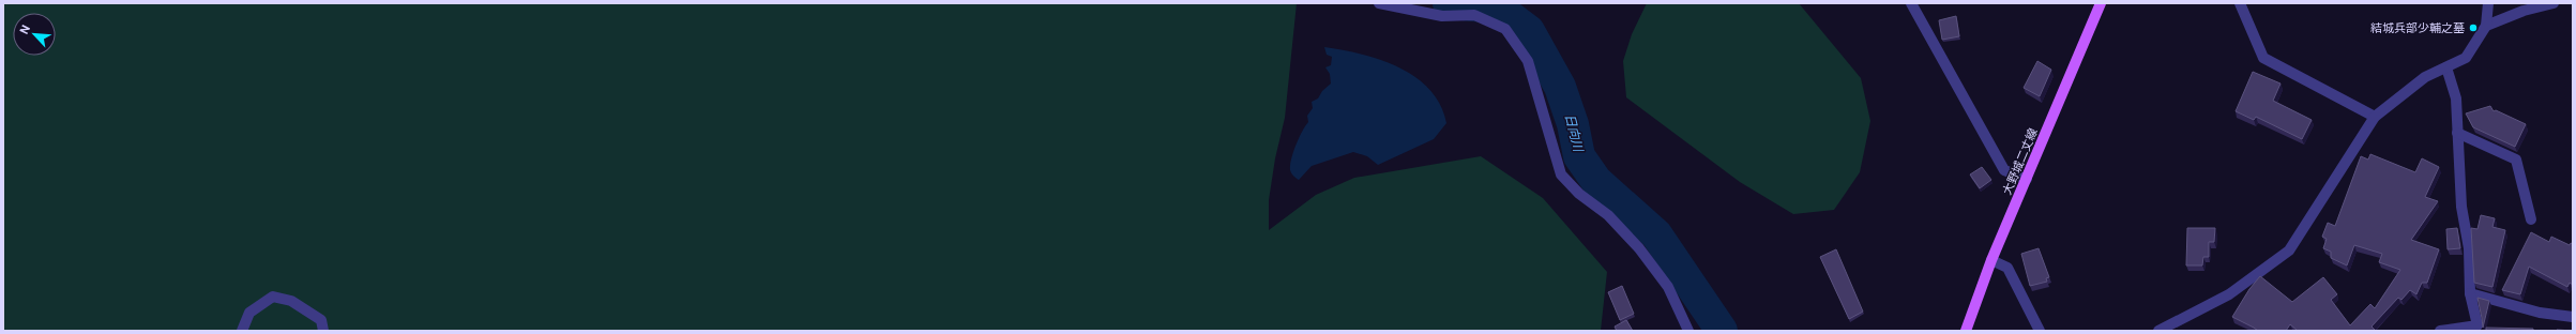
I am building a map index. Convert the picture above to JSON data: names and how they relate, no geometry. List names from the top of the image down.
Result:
{
  "streets": {
    "main road": ["大野城二丈線"]
  },
  "water": ["日向川"],
  "places": ["結城兵部少輔之墓"],
  "north": "top left"
}
